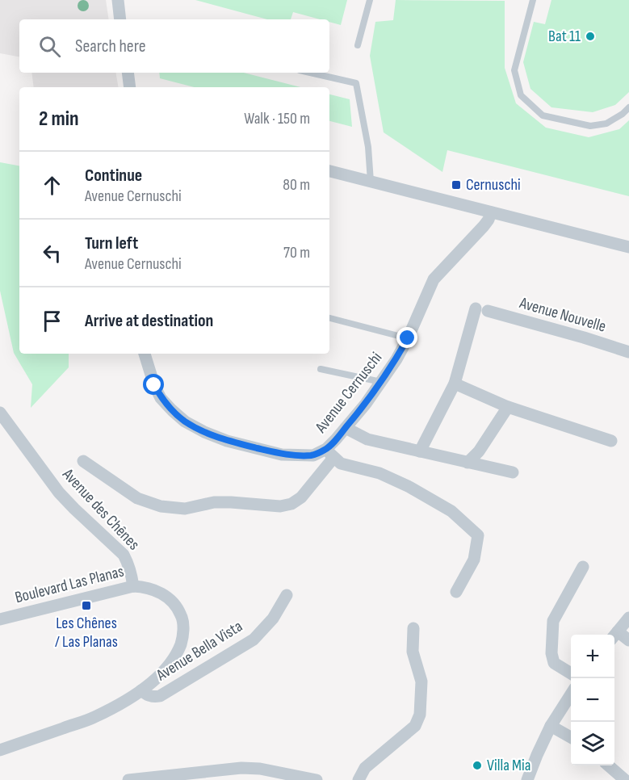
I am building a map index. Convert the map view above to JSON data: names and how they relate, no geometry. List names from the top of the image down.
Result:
{
  "streets": {
    "street": [
      "Avenue Nouvelle",
      "Avenue Cernuschi",
      "Avenue des Chênes",
      "Boulevard Las Planas",
      "Avenue Bella Vista"
    ]
  },
  "crossings": [
    ["Avenue des Chênes", "Boulevard Las Planas"],
    ["Boulevard Las Planas", "Avenue Bella Vista"]
  ],
  "places": {
    "other": ["Bat 11", "Villa Mia"],
    "transit": ["Cernuschi", "Les Chênes / Las Planas"]
  },
  "page": {
    "search": "Search here",
    "heading": ["2 min", "Walk · 150 m"],
    "list": [
      ["Continue", "Avenue Cernuschi", "80 m"],
      ["Turn left", "Avenue Cernuschi", "70 m"],
      "Arrive at destination"
    ],
    "map_buttons": ["+", "−"]
  }
}
